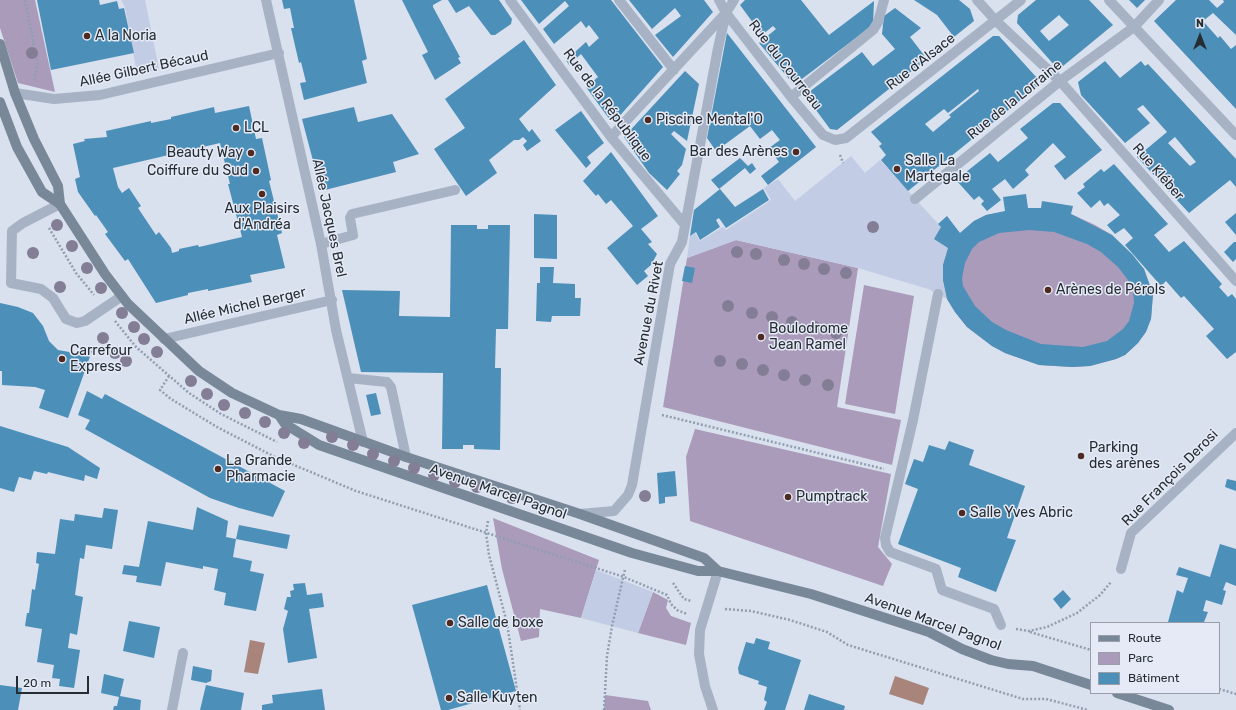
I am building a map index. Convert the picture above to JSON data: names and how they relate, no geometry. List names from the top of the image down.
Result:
{
  "streets": {
    "main road": ["Avenue Marcel Pagnol"],
    "street": [
      "Rue d'Alsace",
      "Rue du Courreau",
      "Allée Gilbert Bécaud",
      "Rue de la Lorraine",
      "Rue de la République",
      "Rue Kléber",
      "Allée Jacques Brel",
      "Allée Michel Berger",
      "Avenue du Rivet",
      "Rue François Derosi"
    ]
  },
  "crossings": [
    ["Rue d'Alsace", "Rue du Courreau"],
    ["Rue d'Alsace", "Rue Kléber"],
    ["Rue du Courreau", "Avenue du Rivet"],
    ["Allée Gilbert Bécaud", "Allée Jacques Brel"],
    ["Allée Gilbert Bécaud", "Avenue Marcel Pagnol"],
    ["Rue de la Lorraine", "Rue Kléber"],
    ["Rue de la République", "Avenue du Rivet"],
    ["Allée Jacques Brel", "Allée Michel Berger"],
    ["Allée Jacques Brel", "Avenue Marcel Pagnol"],
    ["Allée Michel Berger", "Avenue Marcel Pagnol"],
    ["Avenue du Rivet", "Avenue Marcel Pagnol"]
  ],
  "places": [
    "A la Noria",
    "Piscine Mental'O",
    "LCL",
    "Bar des Arènes",
    "Beauty Way",
    "Salle La Martegale",
    "Coiffure du Sud",
    "Aux Plaisirs d'Andréa",
    "Arènes de Pérols",
    "Boulodrome Jean Ramel",
    "Carrefour Express",
    "Parking des arènes",
    "La Grande Pharmacie",
    "Pumptrack",
    "Salle Yves Abric",
    "Salle de boxe",
    "Salle Kuyten"
  ],
  "legend": ["Route", "Parc", "Bâtiment"],
  "scale_bar": "20 m",
  "north": "top"
}
